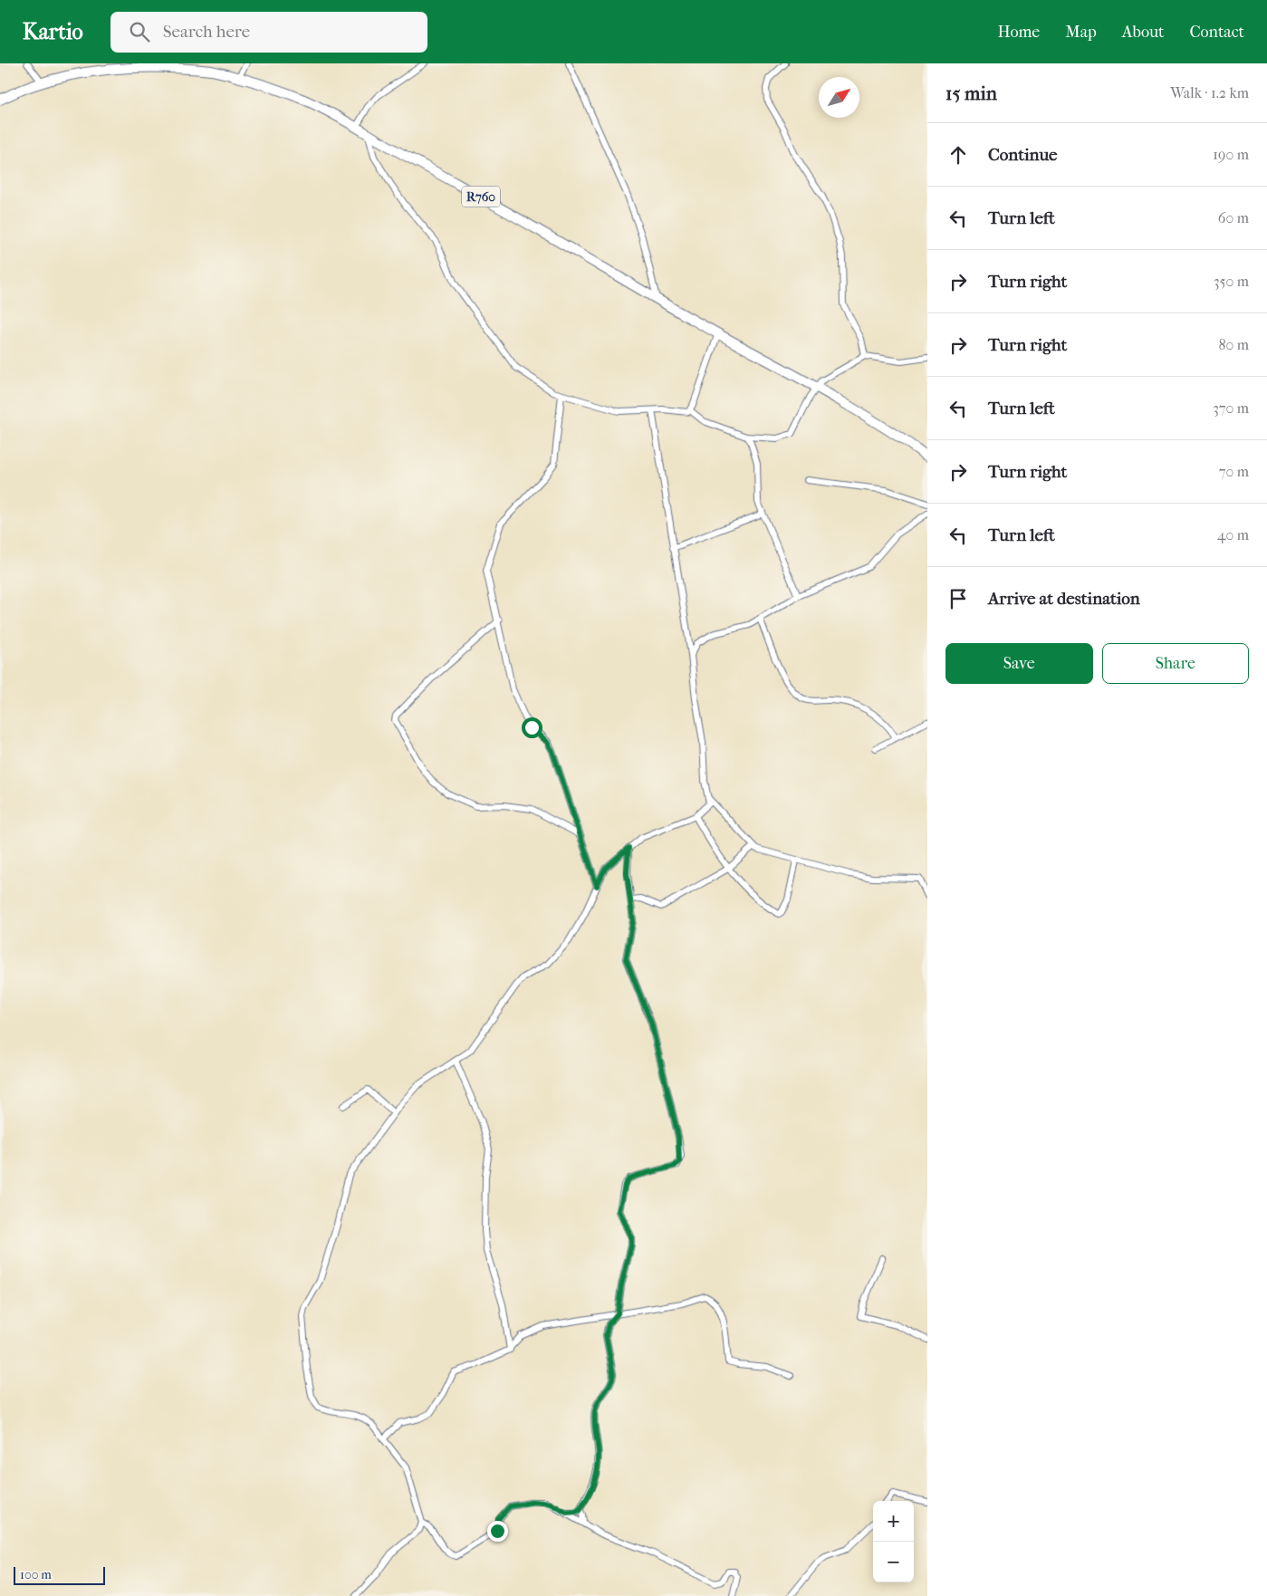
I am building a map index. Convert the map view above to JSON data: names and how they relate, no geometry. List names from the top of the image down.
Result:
{
  "streets": {
    "main road": ["R760"]
  },
  "scale_bar": "100 m",
  "north": "top right",
  "page": {
    "header": "Kartio",
    "search": "Search here",
    "nav": [
      "Home",
      "Map",
      "About",
      "Contact"
    ],
    "heading": ["15 min", "Walk · 1.2 km"],
    "list": [
      ["Continue", "190 m"],
      ["Turn left", "60 m"],
      ["Turn right", "350 m"],
      ["Turn right", "80 m"],
      ["Turn left", "370 m"],
      ["Turn right", "70 m"],
      ["Turn left", "40 m"],
      "Arrive at destination"
    ],
    "buttons": ["Save", "Share"],
    "map_buttons": ["+", "−"],
    "scale": "100 m"
  }
}
